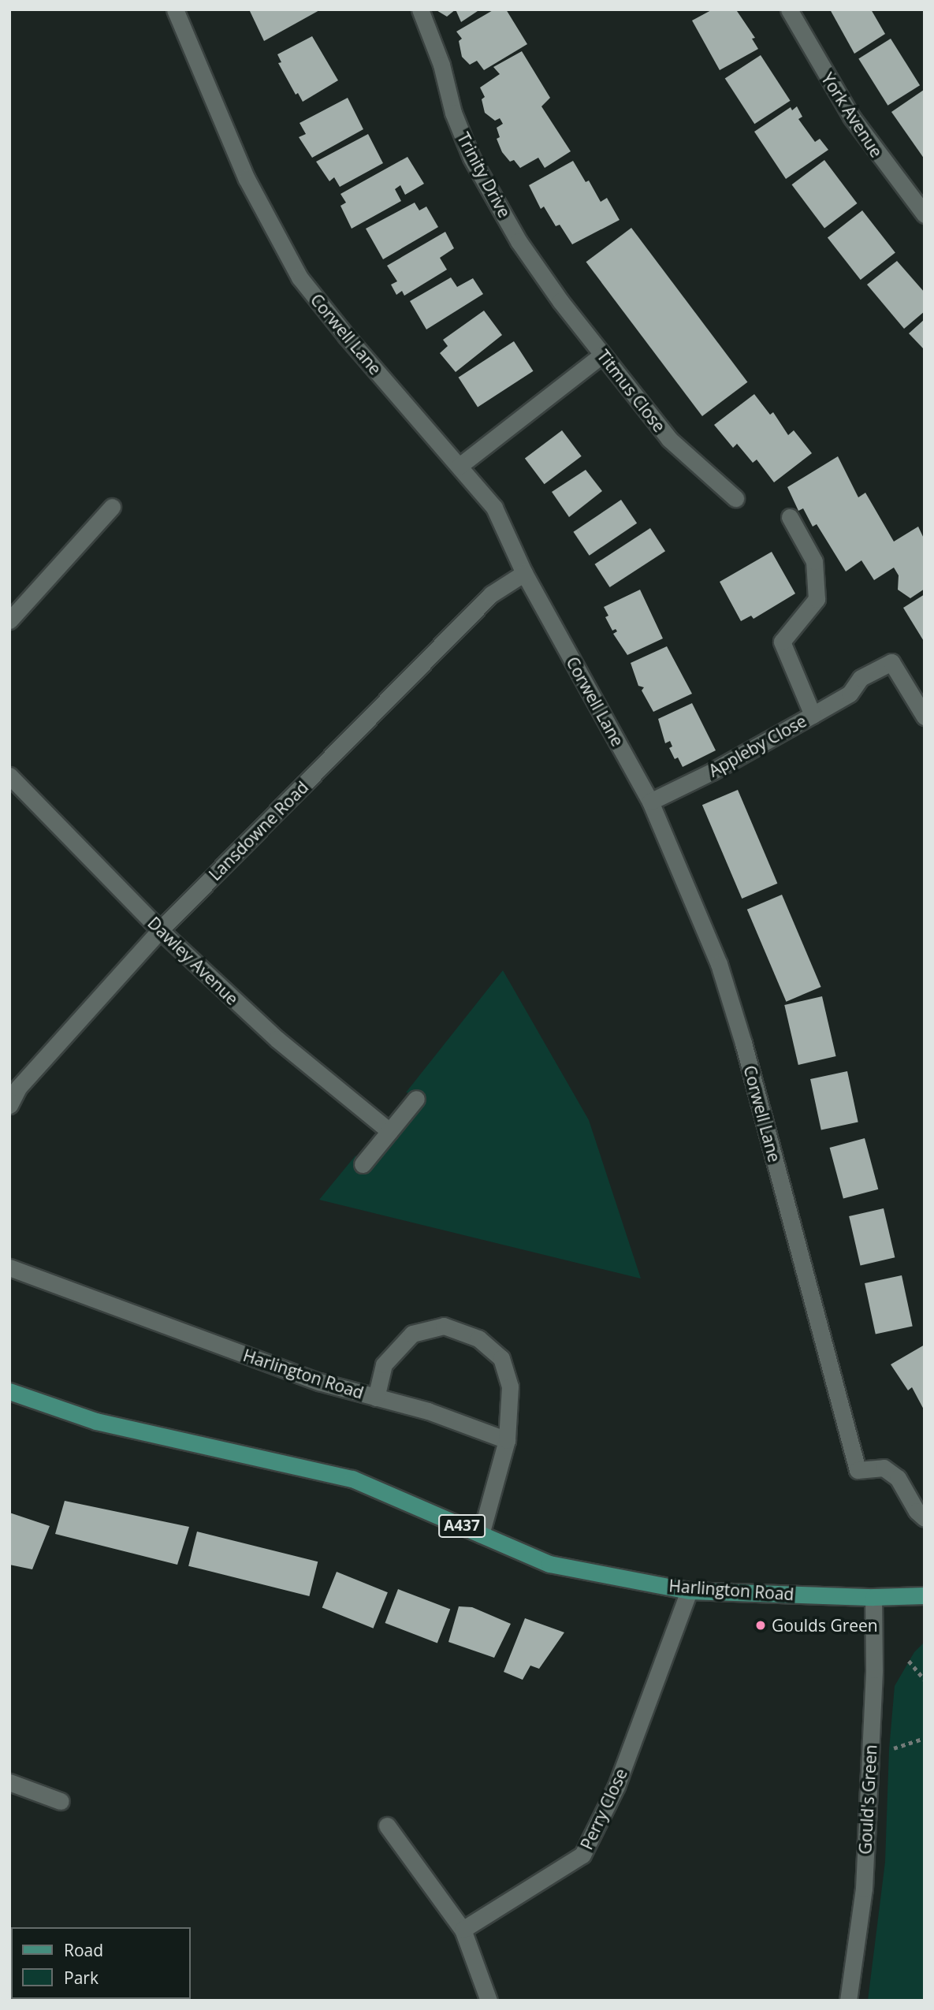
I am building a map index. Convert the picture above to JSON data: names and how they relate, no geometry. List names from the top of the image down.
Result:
{
  "streets": {
    "main road": ["Harlington Road", "A437"],
    "street": [
      "York Avenue",
      "Trinity Drive",
      "Corwell Lane",
      "Titmus Close",
      "Appleby Close",
      "Lansdowne Road",
      "Dawley Avenue",
      "Gould's Green",
      "Perry Close"
    ]
  },
  "crossings": [
    ["Trinity Drive", "Titmus Close"],
    ["Corwell Lane", "Appleby Close"],
    ["Corwell Lane", "Lansdowne Road"],
    ["Lansdowne Road", "Dawley Avenue"],
    ["Harlington Road", "Gould's Green"],
    ["Harlington Road", "Perry Close"]
  ],
  "places": ["Goulds Green"],
  "legend": ["Road", "Park"]
}
